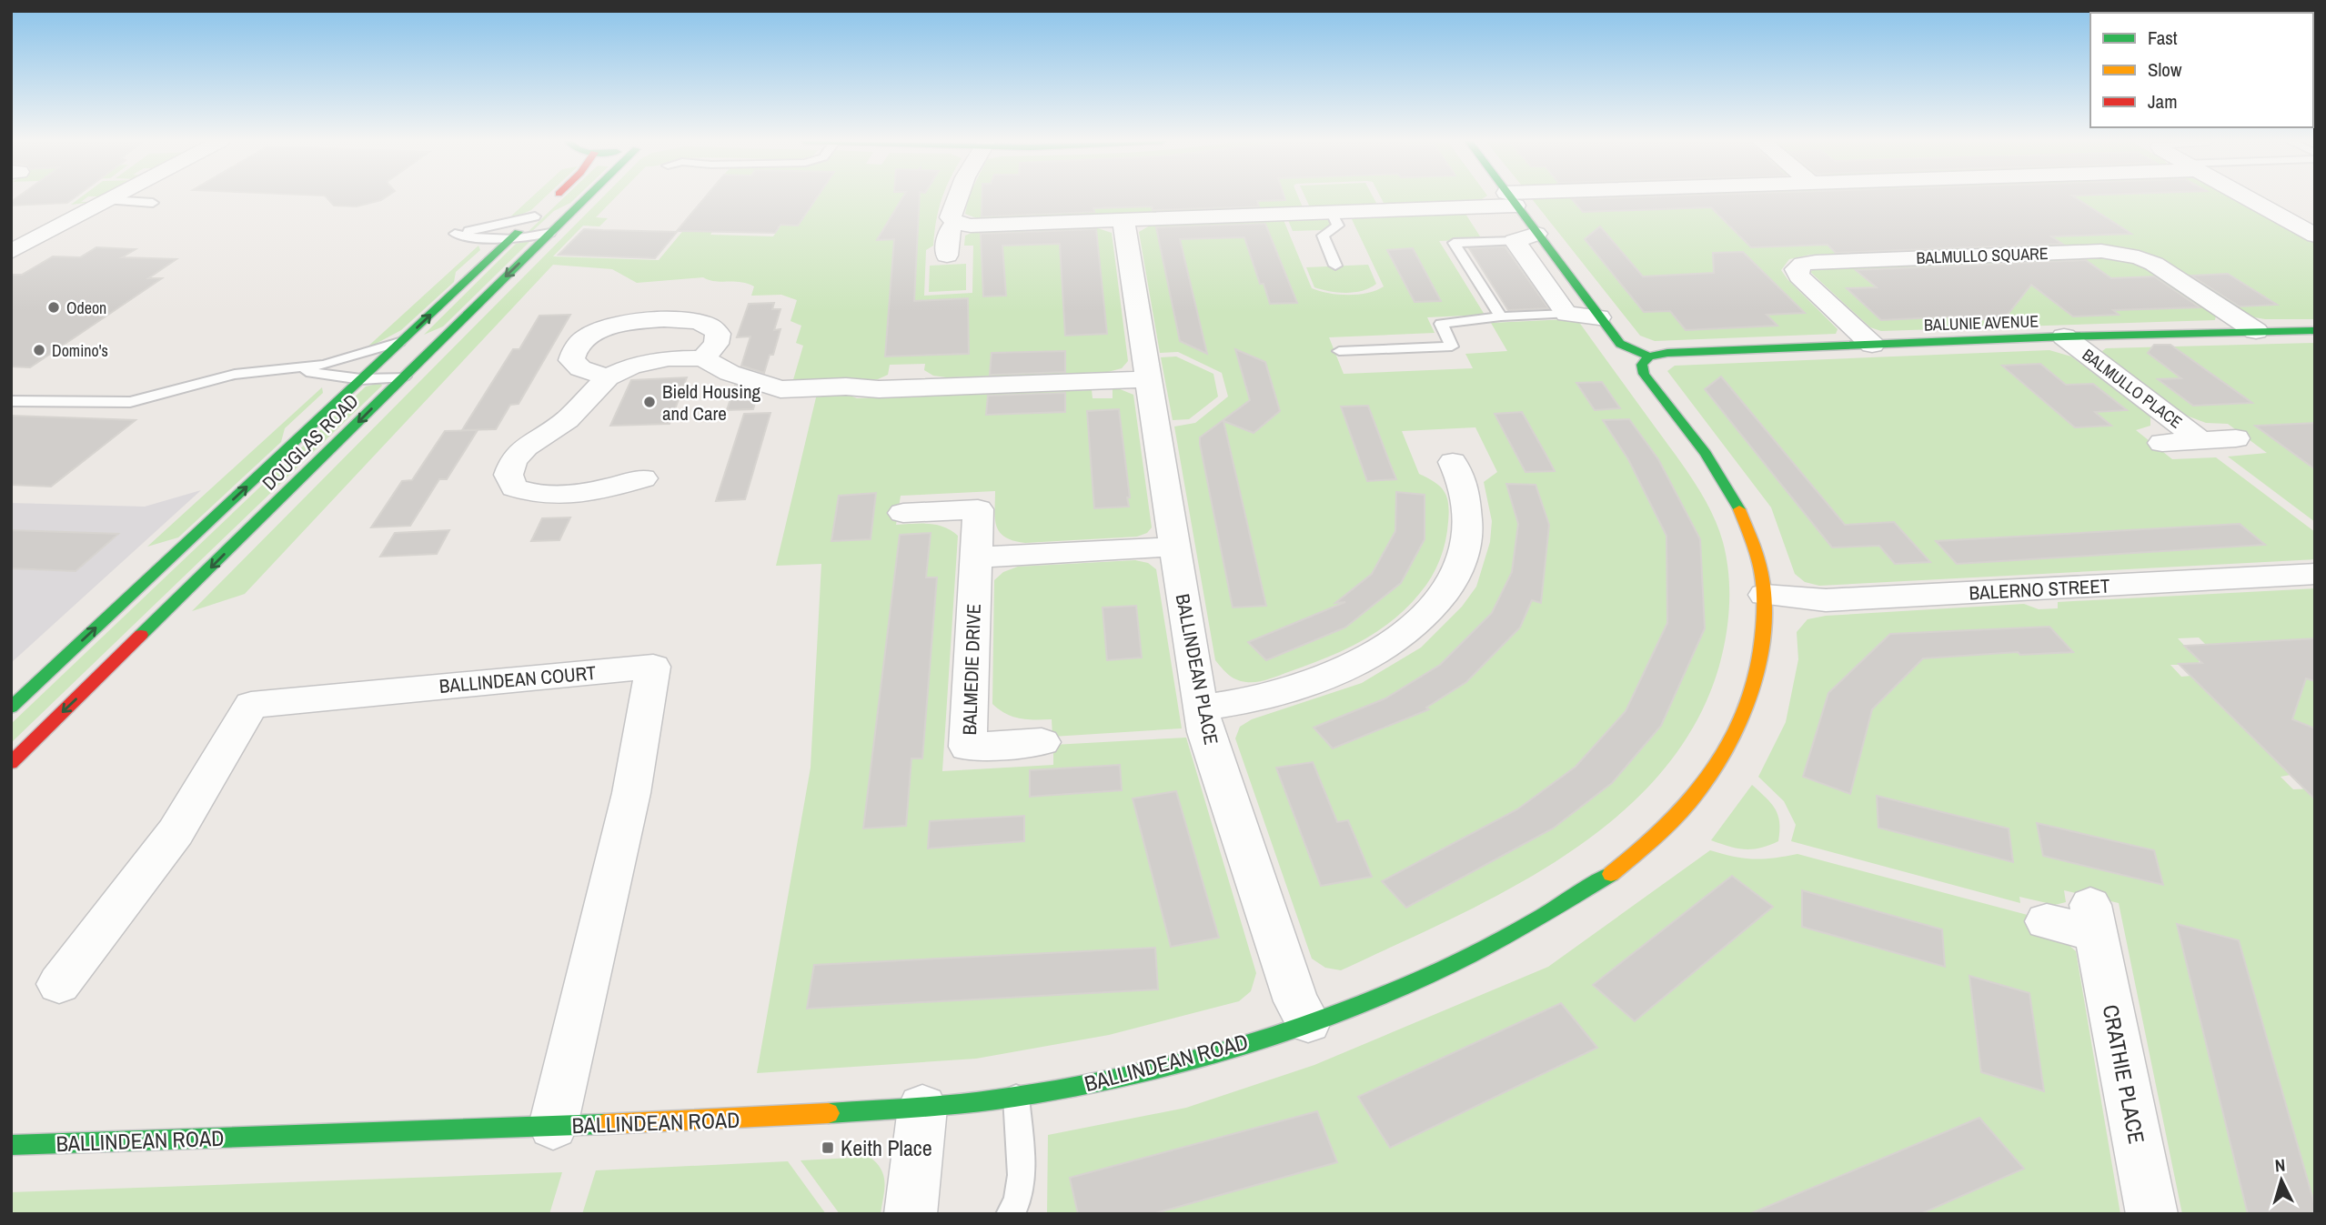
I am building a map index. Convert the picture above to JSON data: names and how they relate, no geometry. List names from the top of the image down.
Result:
{
  "streets": {
    "street": [
      "BALMULLO SQUARE",
      "BALUNIE AVENUE",
      "BALMULLO PLACE",
      "DOUGLAS ROAD",
      "BALERNO STREET",
      "BALMEDIE DRIVE",
      "BALLINDEAN PLACE",
      "BALLINDEAN COURT",
      "BALLINDEAN ROAD",
      "CRATHIE PLACE"
    ]
  },
  "crossings": [
    ["BALMULLO SQUARE", "BALUNIE AVENUE"],
    ["BALUNIE AVENUE", "BALMULLO PLACE"],
    ["BALUNIE AVENUE", "BALLINDEAN ROAD"],
    ["BALERNO STREET", "BALLINDEAN ROAD"],
    ["BALLINDEAN PLACE", "BALLINDEAN ROAD"],
    ["BALLINDEAN COURT", "BALLINDEAN ROAD"]
  ],
  "places": {
    "other": ["Odeon", "Domino's", "Bield Housing and Care"],
    "transit": ["Keith Place"]
  },
  "legend": ["Fast", "Slow", "Jam"],
  "north": "top"
}
